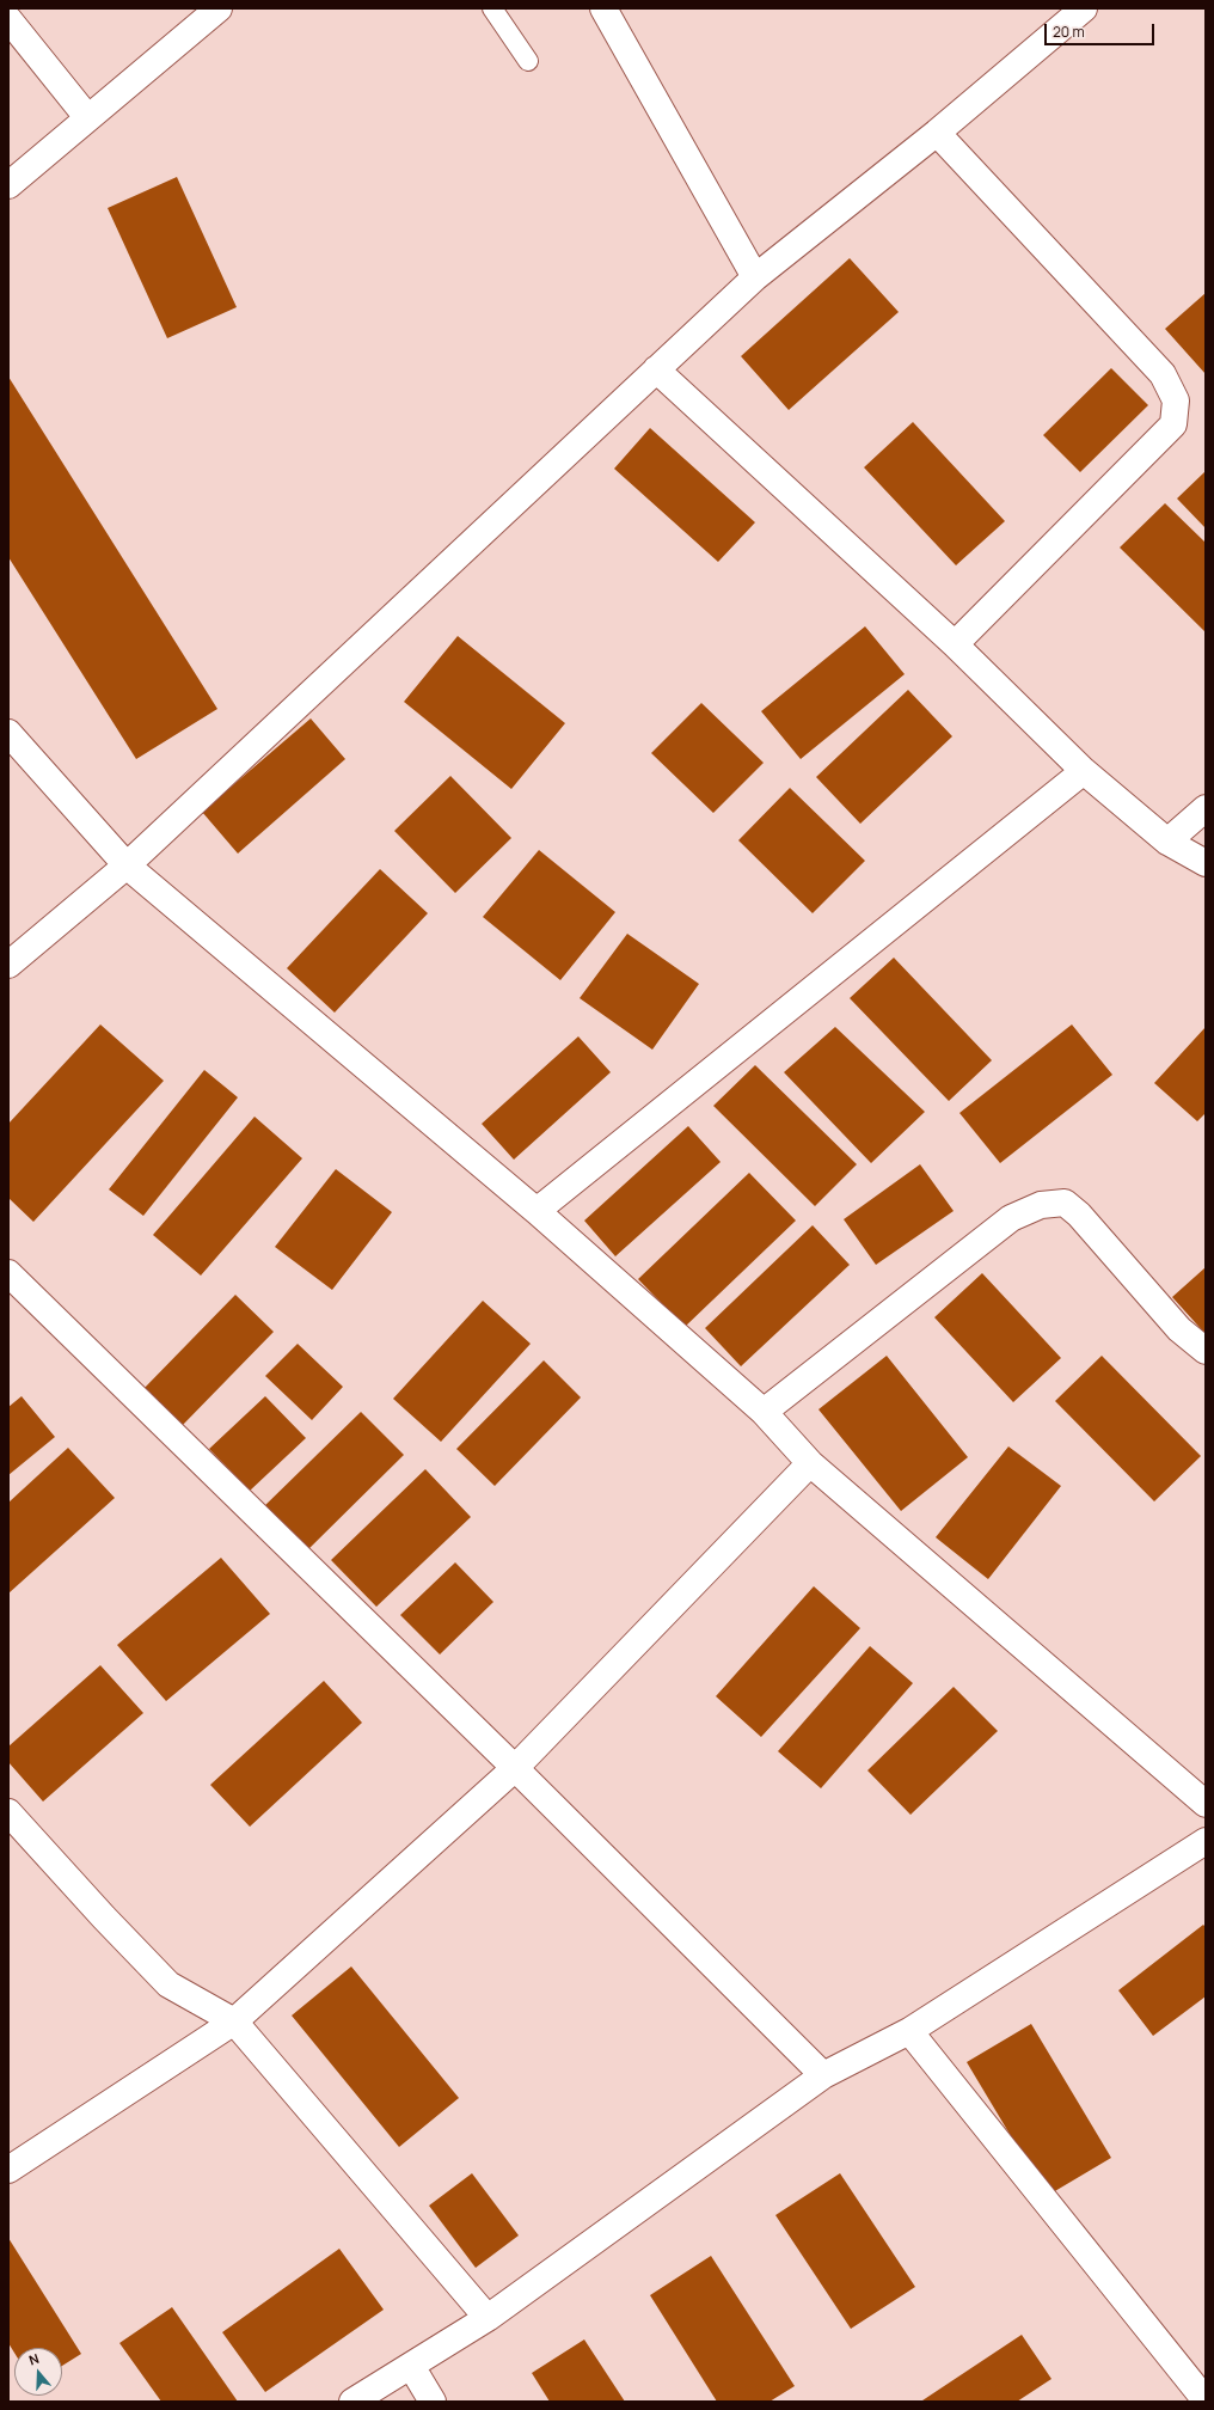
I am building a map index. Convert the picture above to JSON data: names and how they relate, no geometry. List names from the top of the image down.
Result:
{
  "scale_bar": "20 m",
  "north": "top"
}
